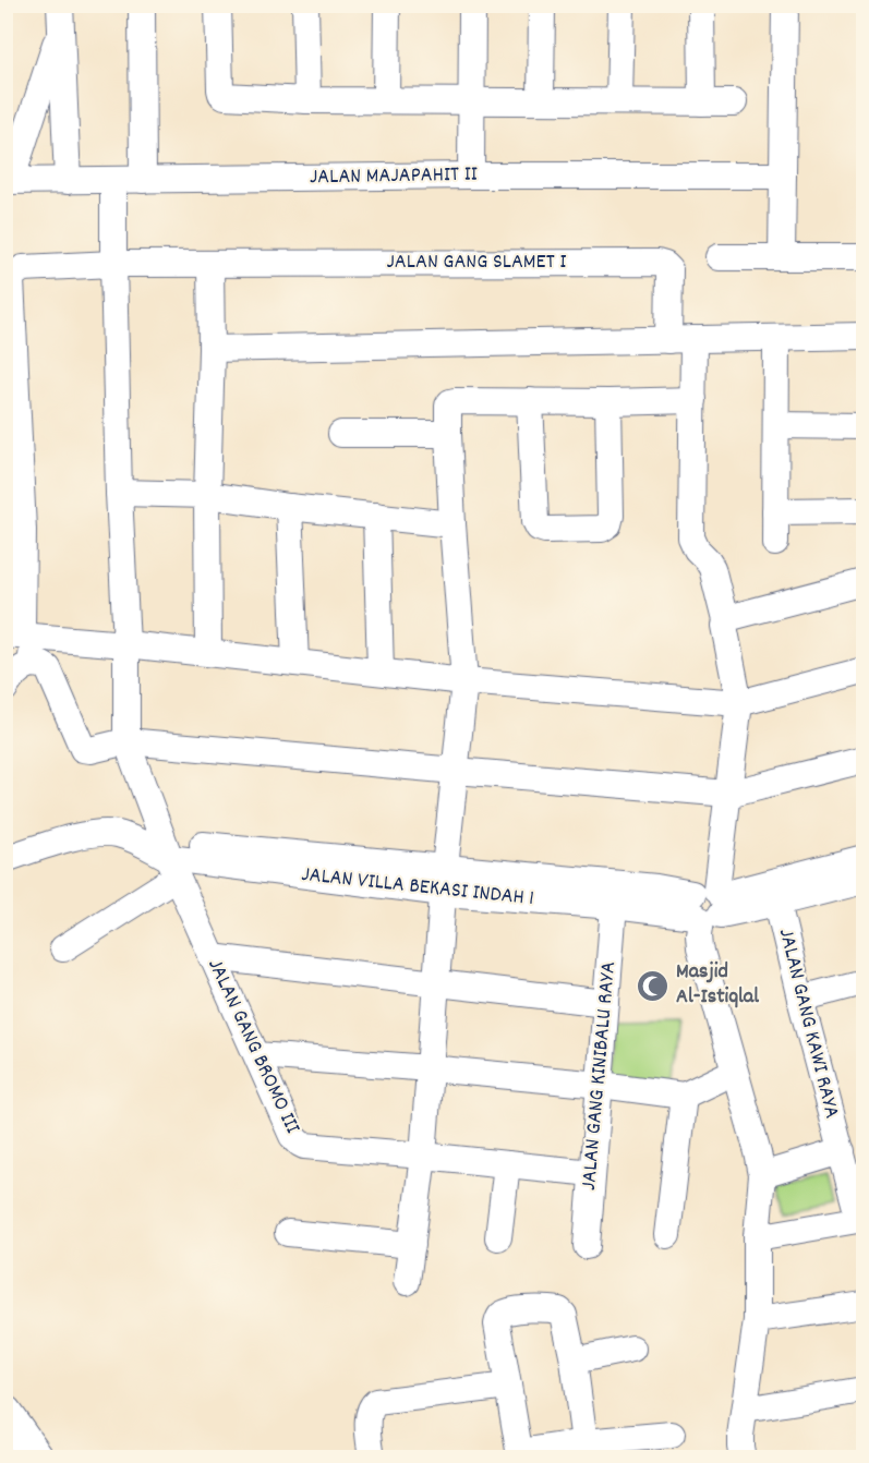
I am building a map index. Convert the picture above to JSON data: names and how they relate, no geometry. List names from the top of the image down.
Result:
{
  "streets": {
    "street": [
      "JALAN MAJAPAHIT II",
      "JALAN GANG SLAMET I",
      "JALAN VILLA BEKASI INDAH 1",
      "JALAN GANG KAWI RAYA",
      "JALAN GANG BROMO III",
      "JALAN GANG KINIBALU RAYA"
    ]
  },
  "crossings": [
    ["JALAN MAJAPAHIT II", "JALAN GANG BROMO III"],
    ["JALAN GANG SLAMET I", "JALAN GANG BROMO III"],
    ["JALAN VILLA BEKASI INDAH 1", "JALAN GANG KAWI RAYA"],
    ["JALAN VILLA BEKASI INDAH 1", "JALAN GANG BROMO III"],
    ["JALAN VILLA BEKASI INDAH 1", "JALAN GANG KINIBALU RAYA"],
    ["JALAN GANG BROMO III", "JALAN GANG KINIBALU RAYA"]
  ],
  "places": {
    "mosque": ["Masjid Al-Istiqlal"]
  }
}
